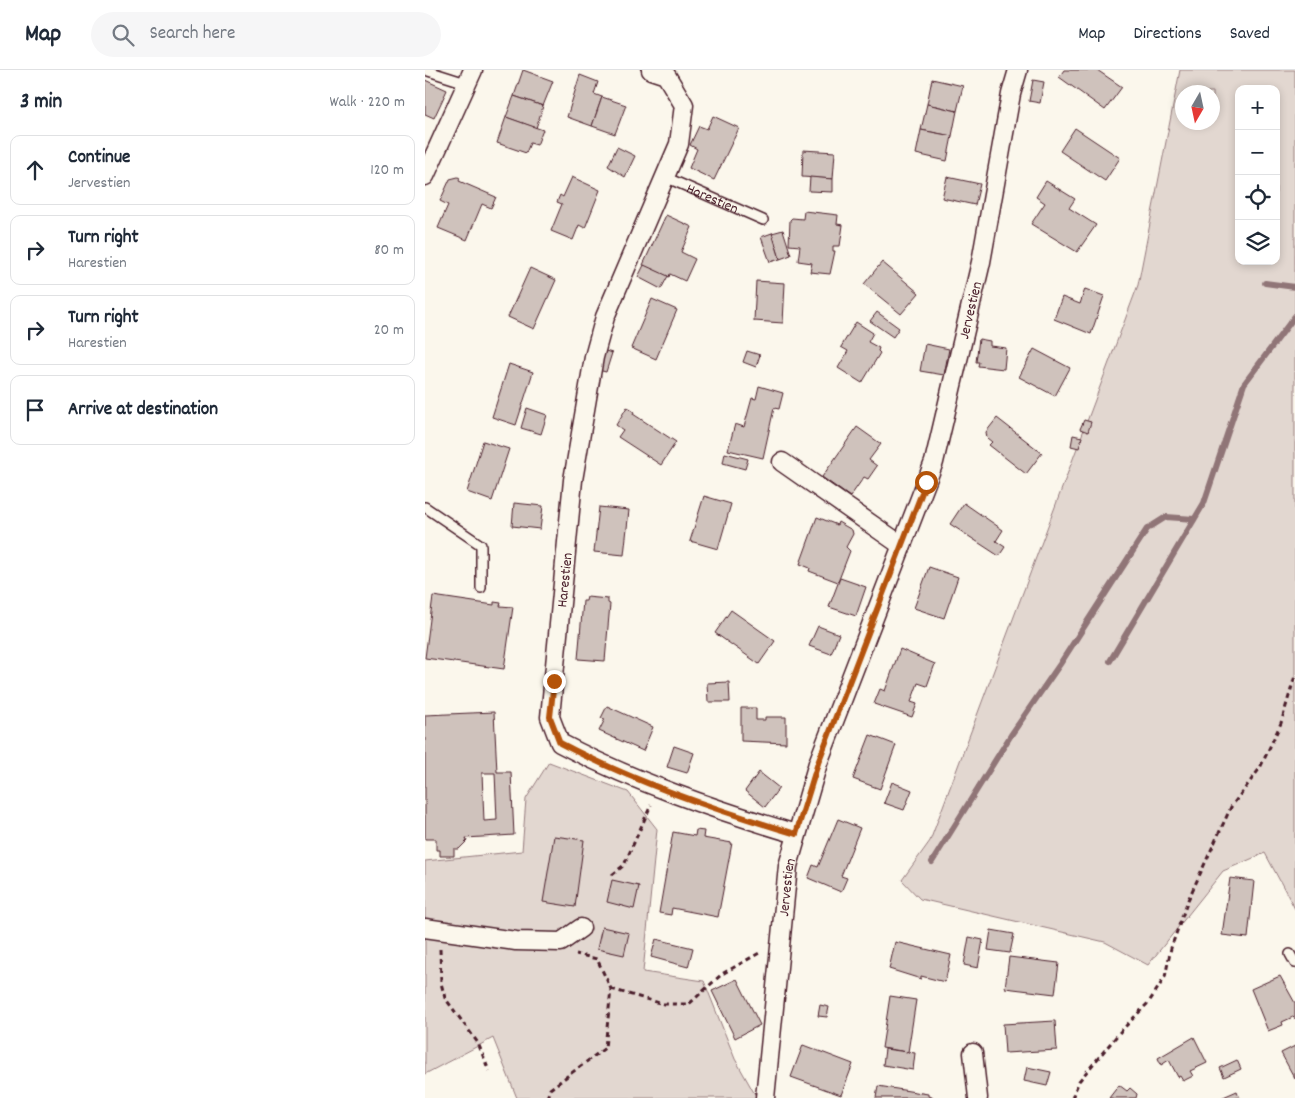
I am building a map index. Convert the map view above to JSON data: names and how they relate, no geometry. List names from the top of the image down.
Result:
{
  "streets": {
    "street": ["Harestien", "Jervestien"]
  },
  "crossings": [
    ["Harestien", "Jervestien"]
  ],
  "north": "bottom",
  "page": {
    "header": "Map",
    "search": "Search here",
    "nav": ["Map", "Directions", "Saved"],
    "heading": ["3 min", "Walk · 220 m"],
    "map_buttons": ["+", "−"],
    "list": [
      ["Continue", "Jervestien", "120 m"],
      ["Turn right", "Harestien", "80 m"],
      ["Turn right", "Harestien", "20 m"],
      "Arrive at destination"
    ]
  }
}
